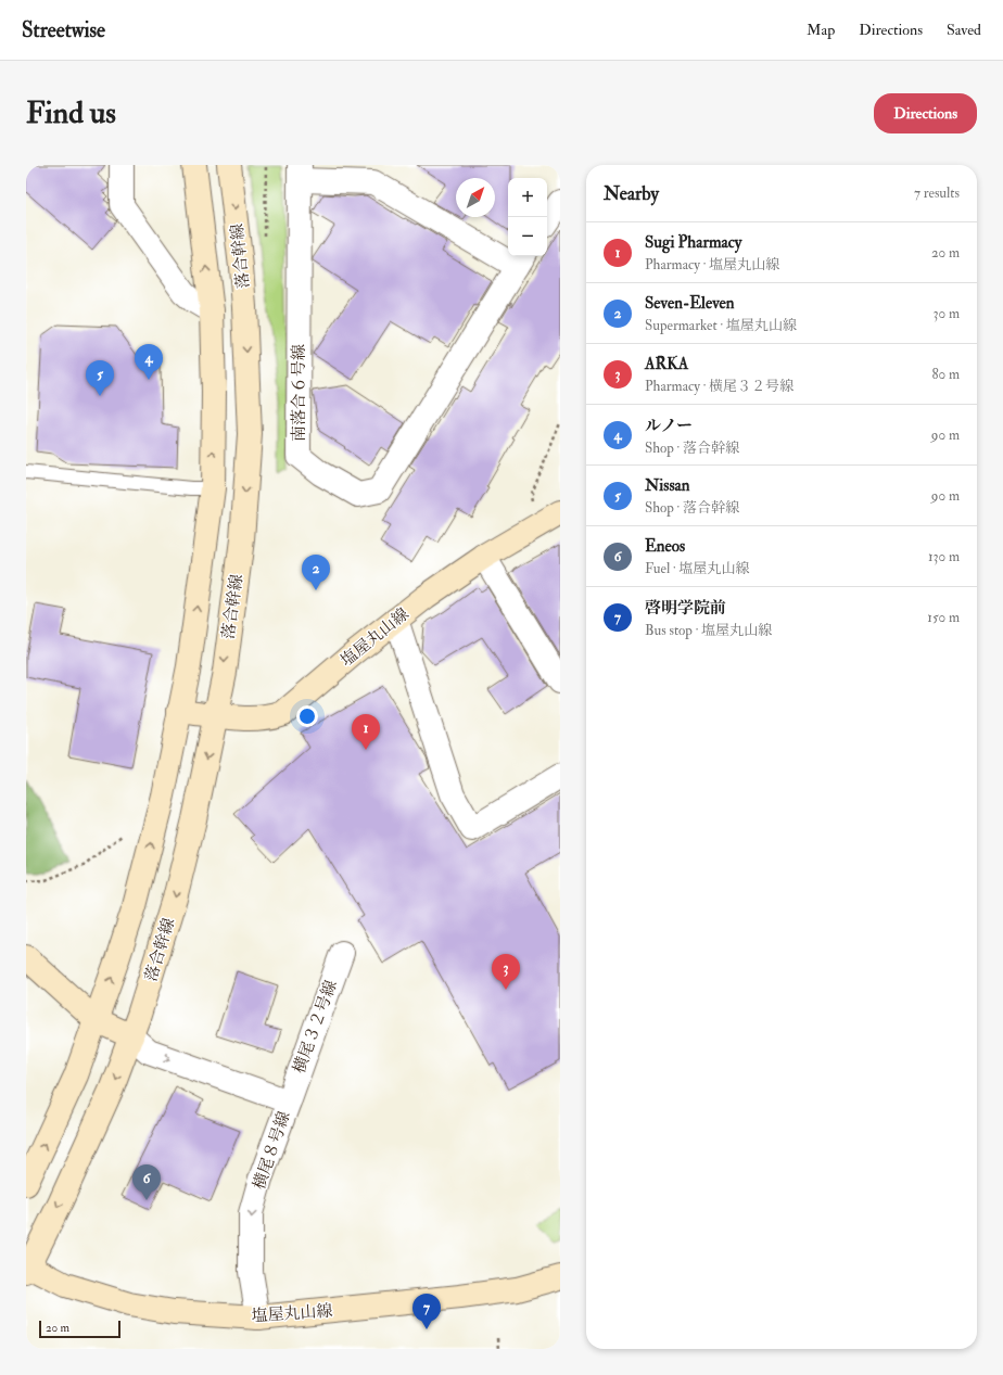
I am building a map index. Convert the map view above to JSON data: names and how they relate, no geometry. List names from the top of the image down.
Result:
{
  "streets": {
    "street": [
      "落合幹線",
      "南落合６号線",
      "塩屋丸山線",
      "横尾３２号線",
      "横尾８号線"
    ]
  },
  "crossings": [
    ["落合幹線", "塩屋丸山線"],
    ["落合幹線", "横尾８号線"],
    ["塩屋丸山線", "横尾８号線"],
    ["横尾３２号線", "横尾８号線"]
  ],
  "scale_bar": "20 m",
  "north": "top right",
  "page": {
    "header": "Streetwise",
    "nav": ["Map", "Directions", "Saved"],
    "buttons": "Directions",
    "title": "Find us",
    "heading": ["Nearby", "7 results"],
    "map_buttons": ["+", "−"],
    "list": [
      {
        "mark": "1",
        "name": "Sugi Pharmacy",
        "note": "Pharmacy · 塩屋丸山線",
        "value": "20 m"
      },
      {
        "mark": "2",
        "name": "Seven-Eleven",
        "note": "Supermarket · 塩屋丸山線",
        "value": "30 m"
      },
      {
        "mark": "3",
        "name": "ARKA",
        "note": "Pharmacy · 横尾３２号線",
        "value": "80 m"
      },
      {
        "mark": "4",
        "name": "ルノー",
        "note": "Shop · 落合幹線",
        "value": "90 m"
      },
      {
        "mark": "5",
        "name": "Nissan",
        "note": "Shop · 落合幹線",
        "value": "90 m"
      },
      {
        "mark": "6",
        "name": "Eneos",
        "note": "Fuel · 塩屋丸山線",
        "value": "130 m"
      },
      {
        "mark": "7",
        "name": "啓明学院前",
        "note": "Bus stop · 塩屋丸山線",
        "value": "150 m"
      }
    ],
    "pins": [
      "4",
      "5",
      "2",
      "1",
      "3",
      "6",
      "7"
    ],
    "scale": "20 m"
  }
}
